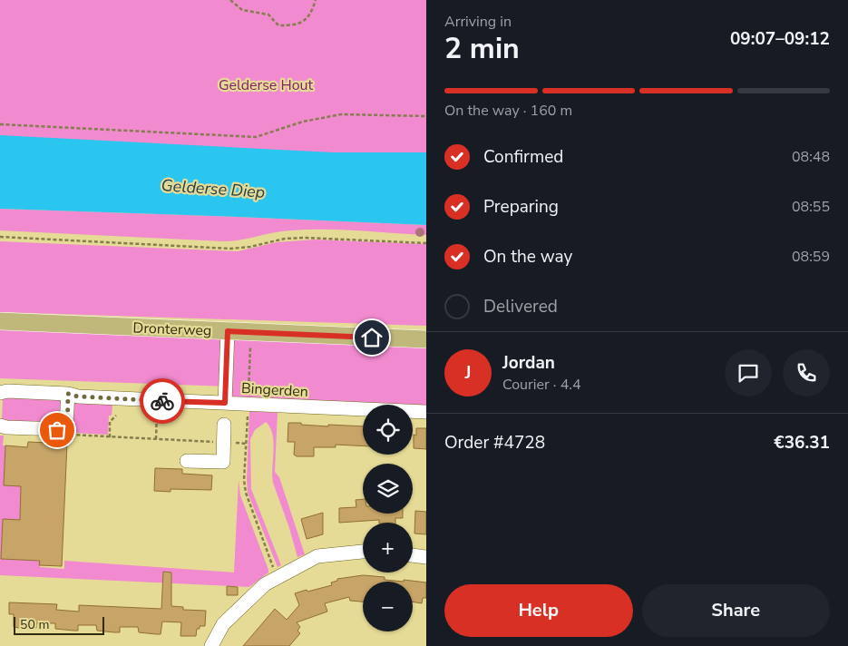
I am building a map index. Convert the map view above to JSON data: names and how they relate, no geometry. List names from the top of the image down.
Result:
{
  "streets": {
    "main road": ["Dronterweg"],
    "street": ["Bingerden"]
  },
  "water": ["Gelderse Diep"],
  "parks": ["Gelderse Hout"],
  "scale_bar": "50 m",
  "page": {
    "heading": ["2 min", "Arriving in", "09:07–09:12"],
    "panel": [
      "Jordan",
      "Courier · 4.4",
      "Order #4728",
      "€36.31"
    ],
    "bar": "On the way · 160 m",
    "list": [
      ["Confirmed", "08:48"],
      ["Preparing", "08:55"],
      ["On the way", "08:59"],
      "Delivered"
    ],
    "round": "J",
    "map_buttons": ["+", "−"],
    "buttons": ["Help", "Share"],
    "scale": "50 m"
  }
}
